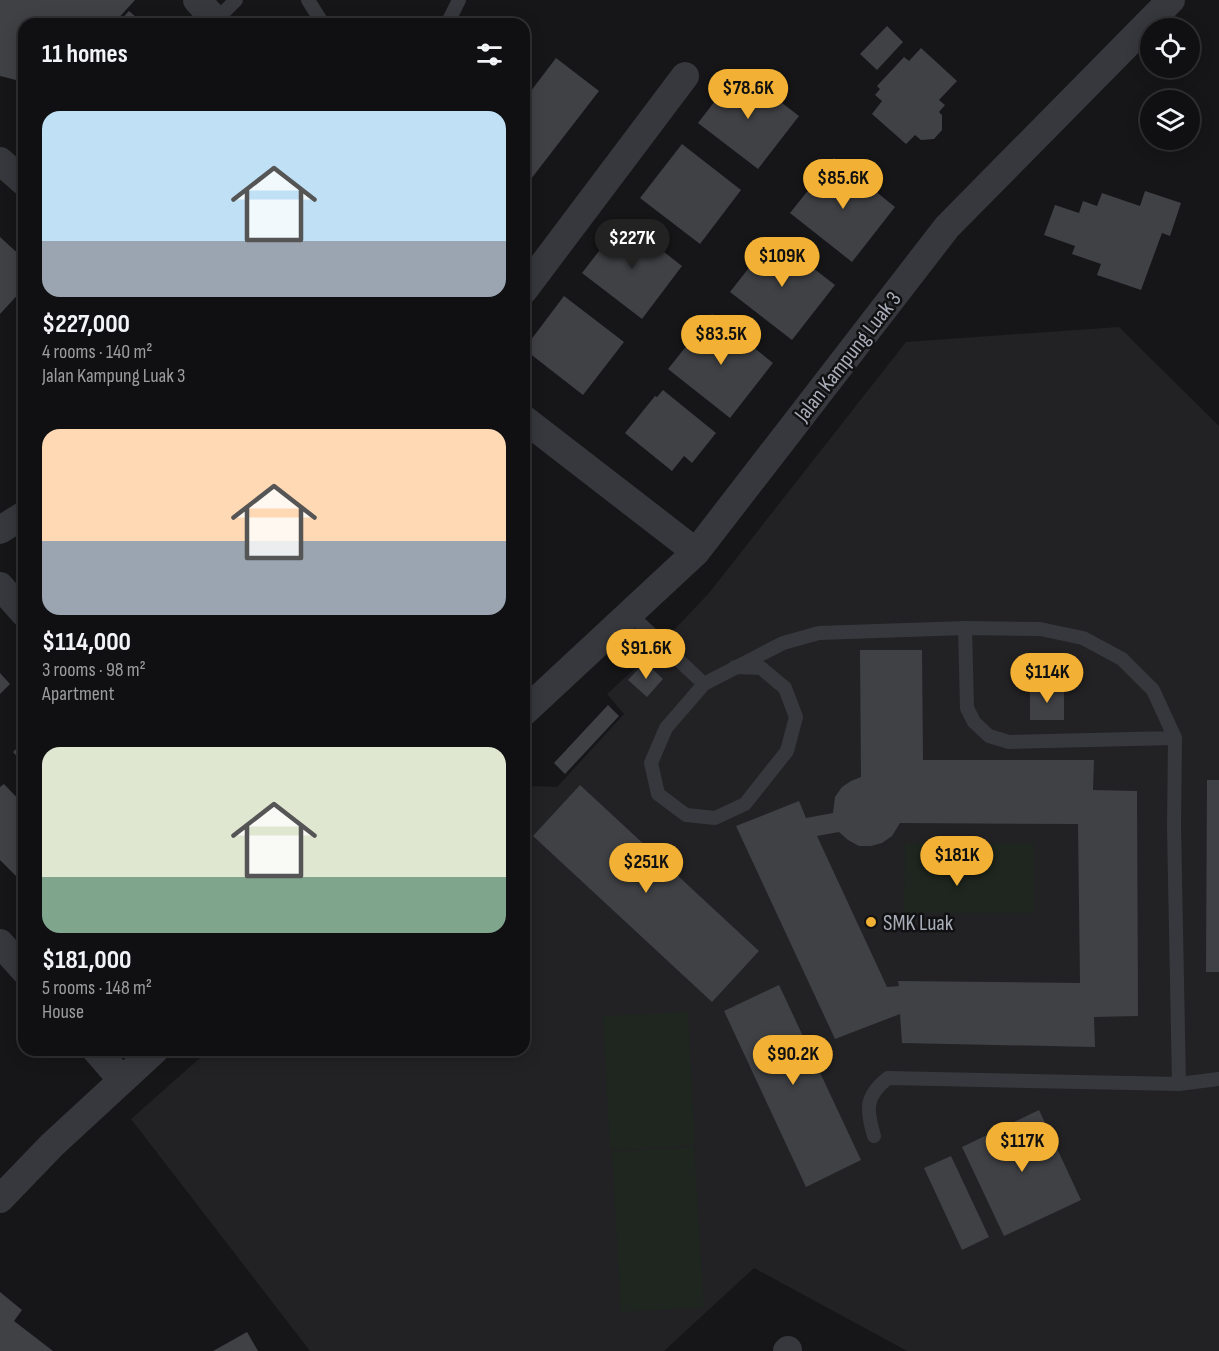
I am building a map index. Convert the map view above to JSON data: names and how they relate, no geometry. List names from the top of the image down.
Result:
{
  "streets": {
    "street": ["Jalan Kampung Luak 3"]
  },
  "places": ["SMK Luak"],
  "page": {
    "heading": "11 homes",
    "price": [
      "$78.6K",
      "$85.6K",
      "$227K",
      "$109K",
      "$83.5K",
      "$91.6K",
      "$114K",
      "$181K",
      "$251K",
      "$90.2K",
      "$117K"
    ],
    "list": [
      {
        "name": "$227,000",
        "note": "4 rooms · 140 m² · Jalan Kampung Luak 3"
      },
      {
        "name": "$114,000",
        "note": "3 rooms · 98 m² · Apartment"
      },
      {
        "name": "$181,000",
        "note": "5 rooms · 148 m² · House"
      }
    ]
  }
}
